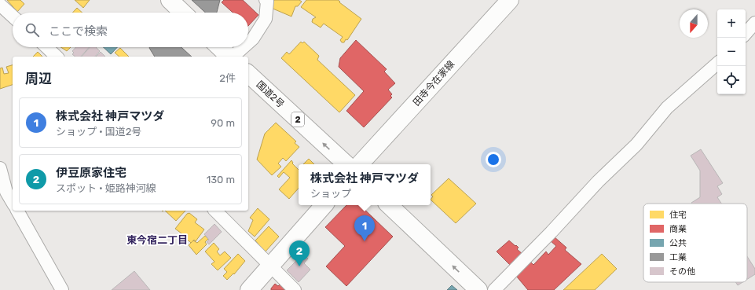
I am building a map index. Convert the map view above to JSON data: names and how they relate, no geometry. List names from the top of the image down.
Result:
{
  "streets": {
    "main road": ["田寺今在家線", "国道2号", "2"]
  },
  "one_way": ["国道2号"],
  "districts": ["東今宿二丁目"],
  "legend": [
    "住宅",
    "商業",
    "公共",
    "工業",
    "その他"
  ],
  "north": "bottom",
  "page": {
    "map_buttons": ["+", "−"],
    "search": "ここで検索",
    "heading": ["周辺", "2件"],
    "list": [
      {
        "mark": "1",
        "name": "株式会社 神戸マツダ",
        "note": "ショップ · 国道2号",
        "value": "90 m"
      },
      {
        "mark": "2",
        "name": "伊豆原家住宅",
        "note": "スポット · 姫路神河線",
        "value": "130 m"
      }
    ],
    "popup": ["株式会社 神戸マツダ", "ショップ"],
    "pins": ["1", "2"]
  }
}
